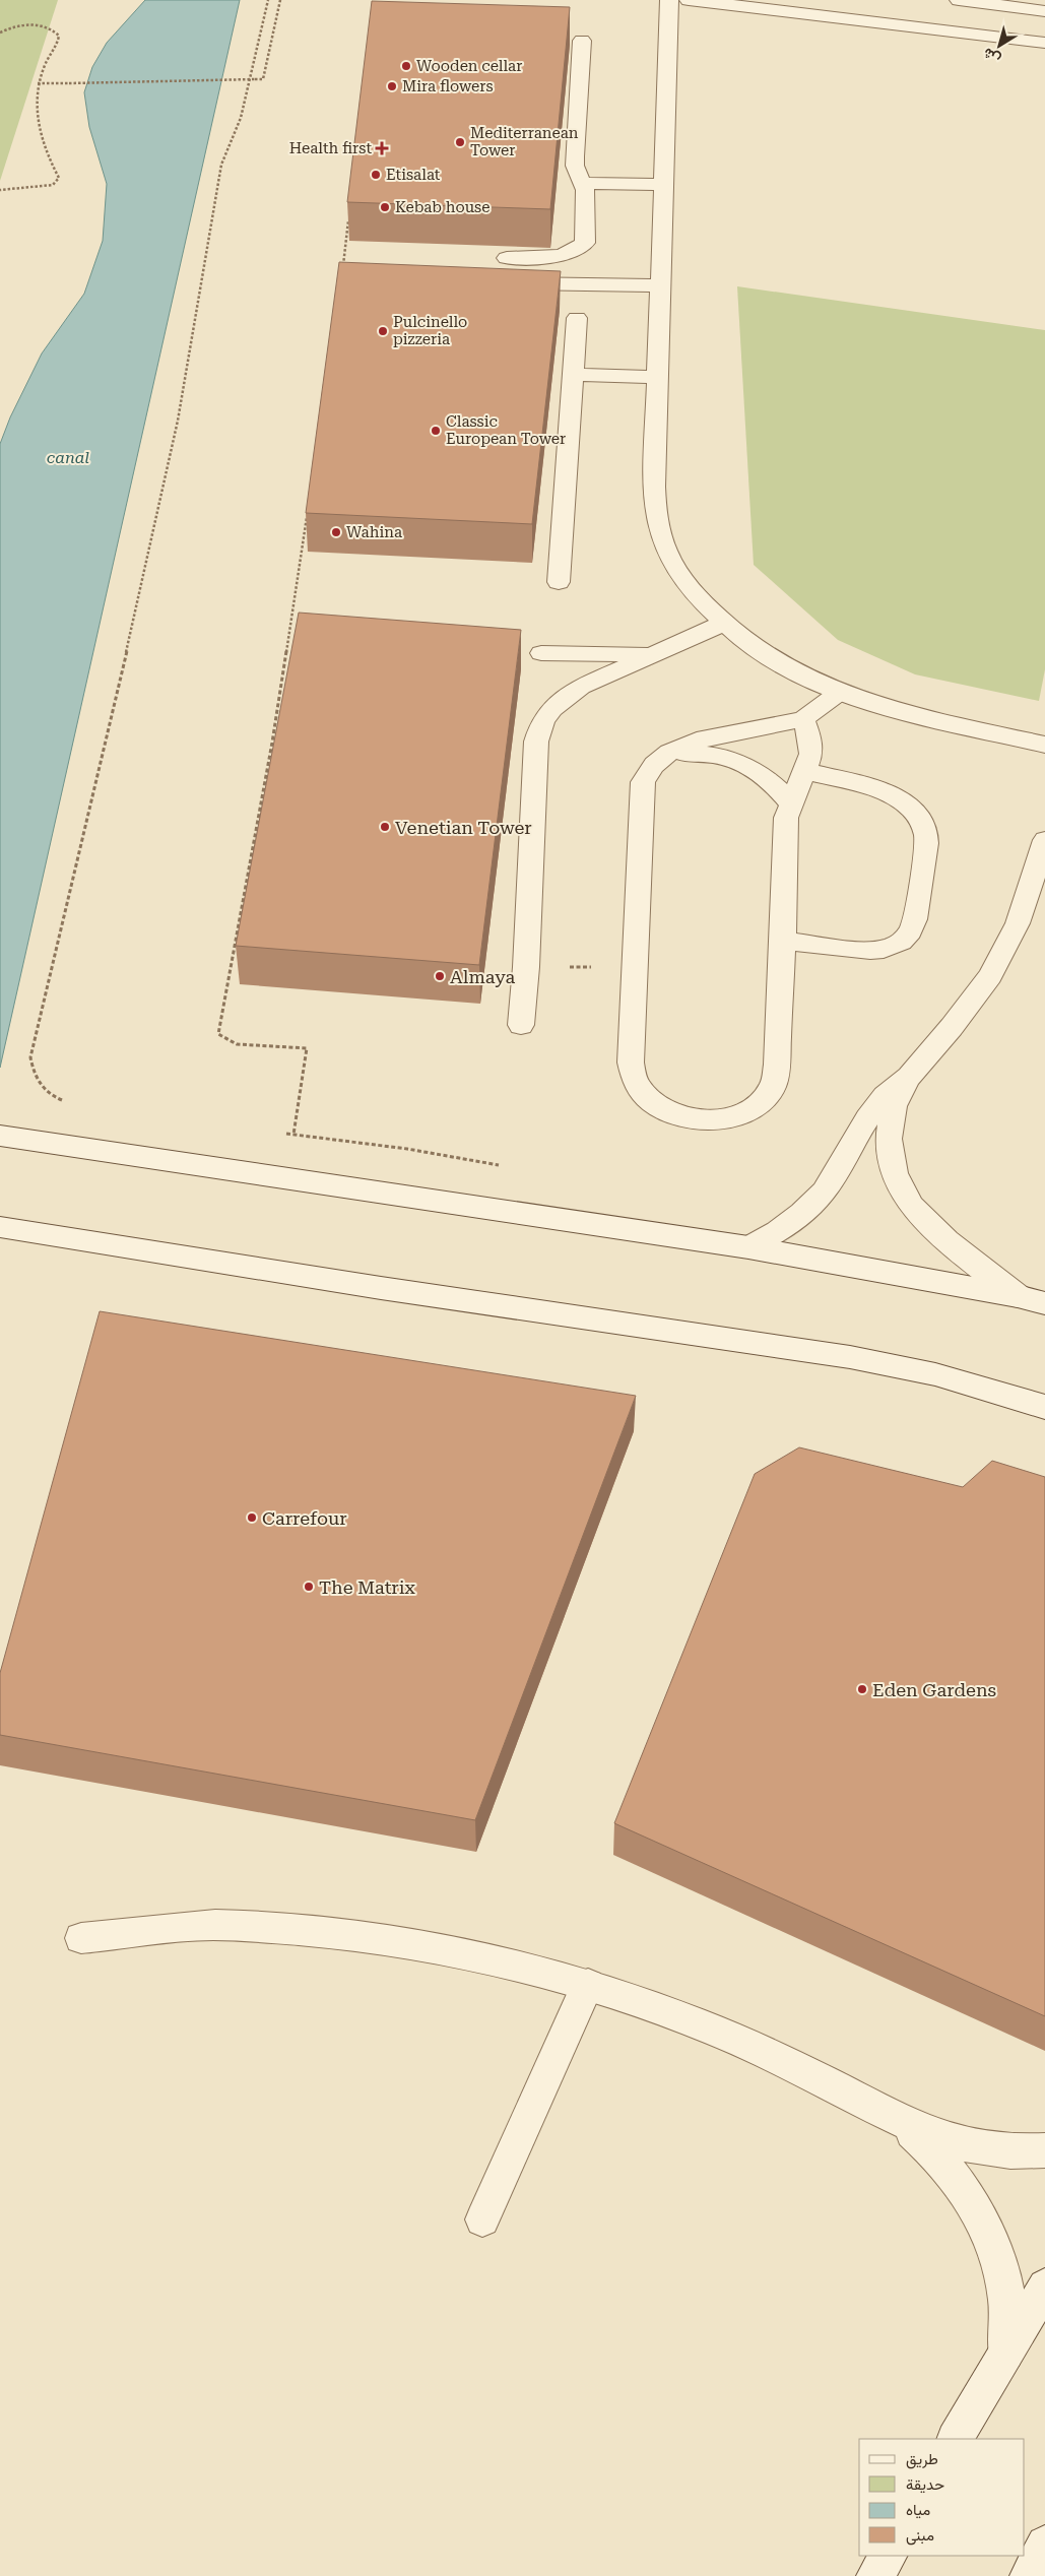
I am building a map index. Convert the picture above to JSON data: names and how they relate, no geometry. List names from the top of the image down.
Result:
{
  "water": ["canal"],
  "places": {
    "other": [
      "Wooden cellar",
      "Mira flowers",
      "Mediterranean Tower",
      "Etisalat",
      "Kebab house",
      "Pulcinello pizzeria",
      "Classic European Tower",
      "Wahina",
      "Venetian Tower",
      "Almaya",
      "Carrefour",
      "The Matrix",
      "Eden Gardens"
    ],
    "health": ["Health first"]
  },
  "legend": [
    "طريق",
    "حديقة",
    "مياه",
    "مبنى"
  ],
  "north": "bottom left"
}
